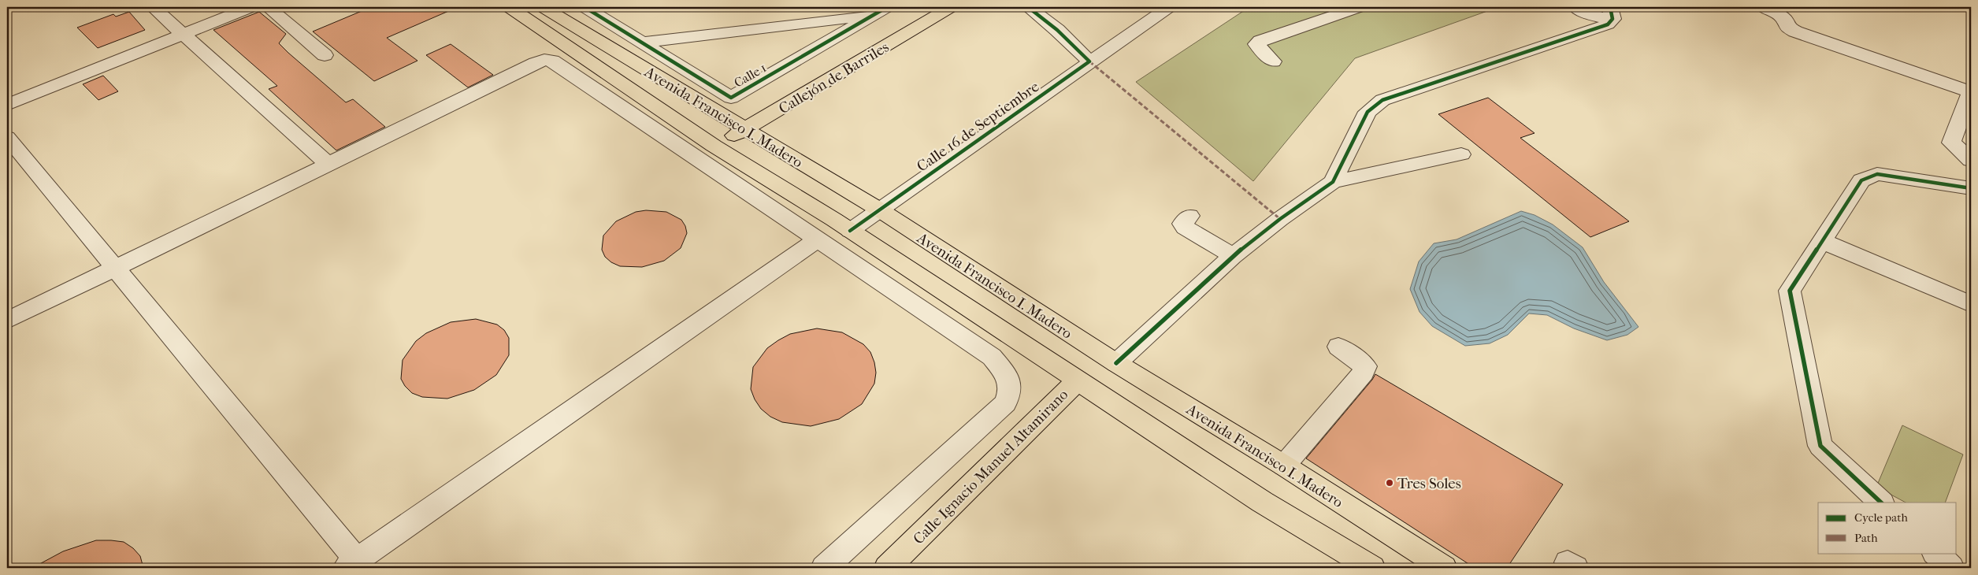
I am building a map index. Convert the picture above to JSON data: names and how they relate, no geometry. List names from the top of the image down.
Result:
{
  "streets": {
    "main road": ["Callejón de Barriles", "Avenida Francisco I. Madero", "Calle Ignacio Manuel Altamirano"],
    "street": ["Calle 1", "Calle 16 de Septiembre"]
  },
  "crossings": [
    ["Callejón de Barriles", "Avenida Francisco I. Madero"],
    ["Avenida Francisco I. Madero", "Calle 16 de Septiembre"],
    ["Avenida Francisco I. Madero", "Calle Ignacio Manuel Altamirano"]
  ],
  "places": ["Tres Soles"],
  "legend": ["Cycle path", "Path"]
}
